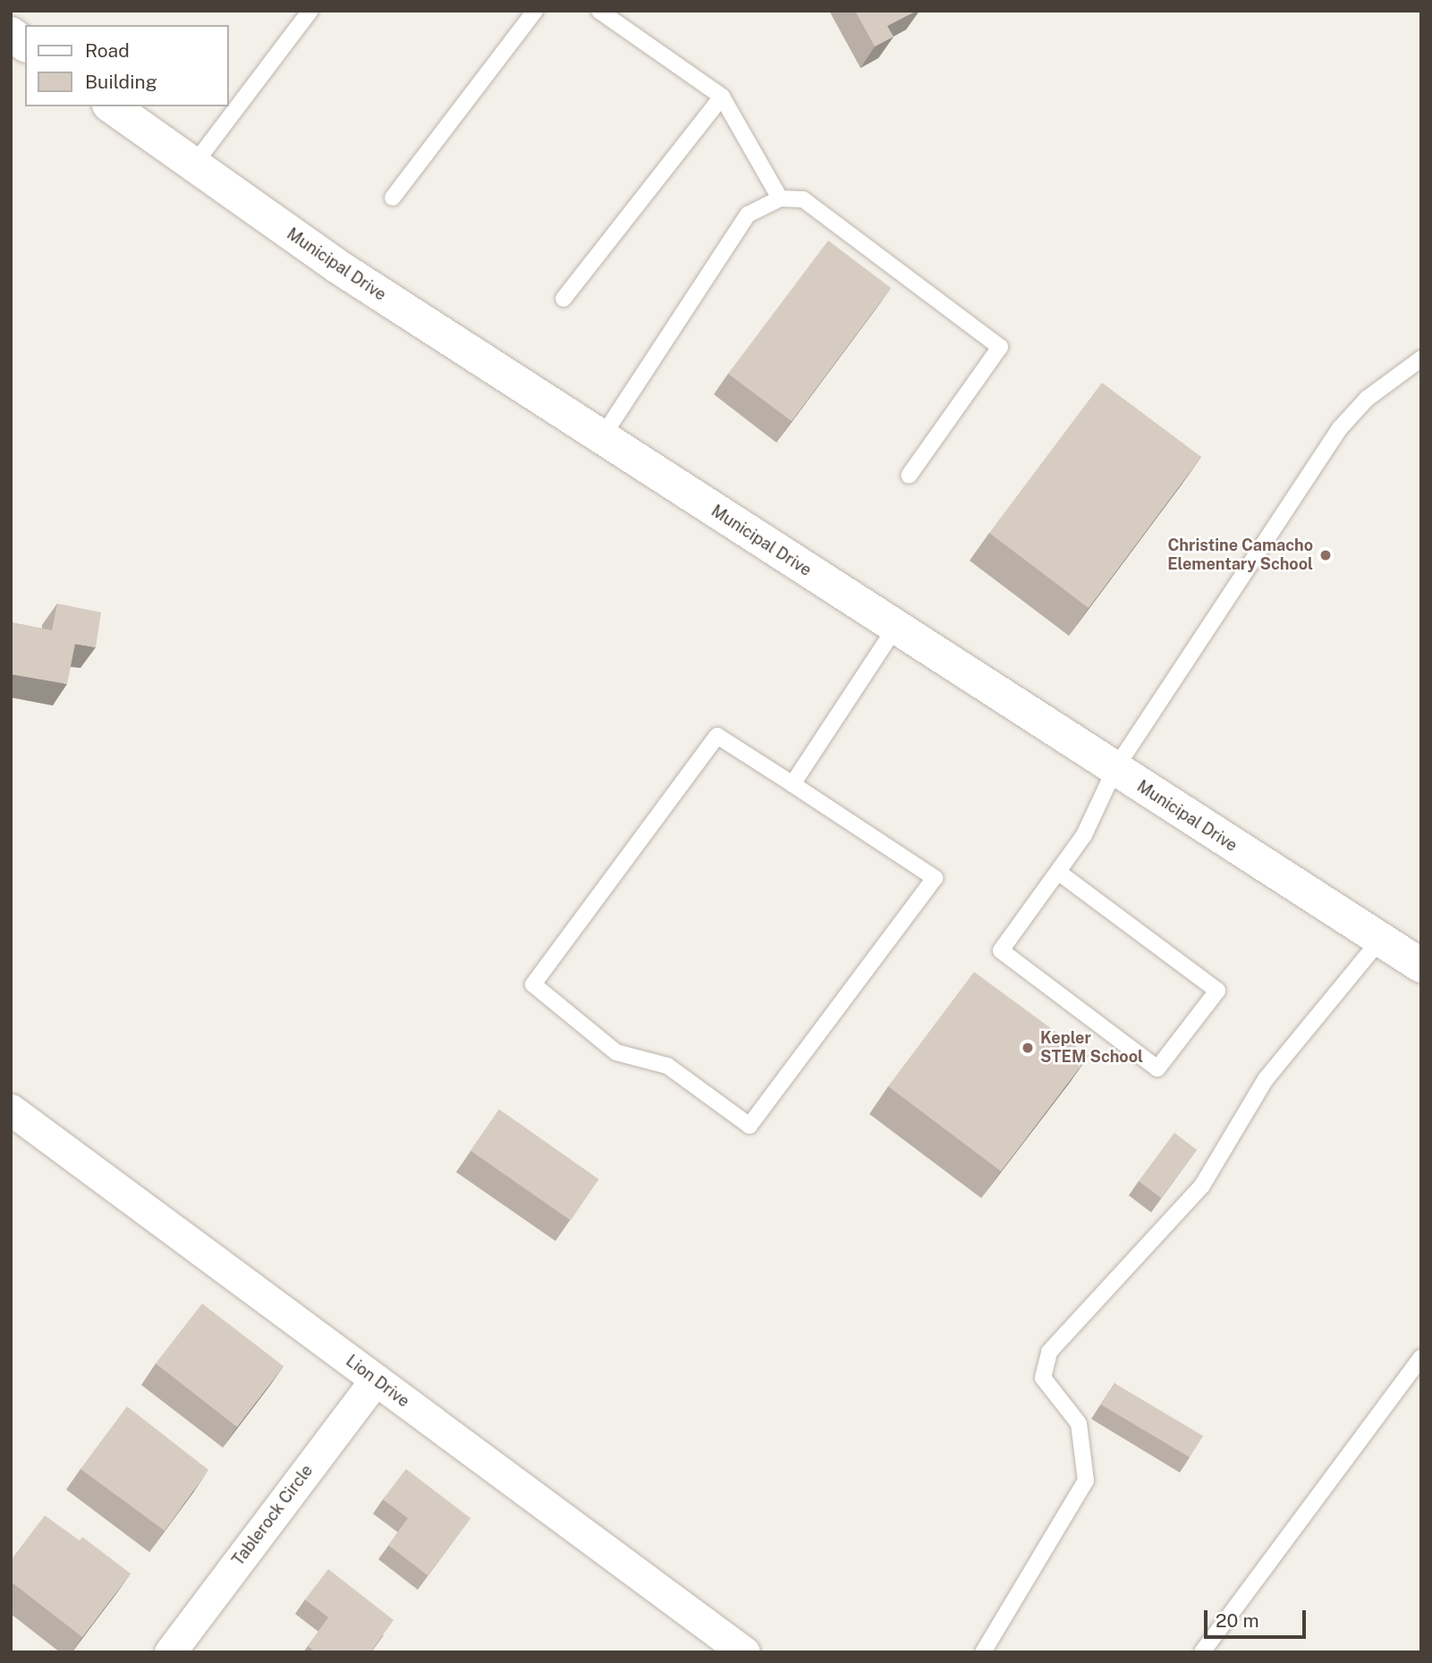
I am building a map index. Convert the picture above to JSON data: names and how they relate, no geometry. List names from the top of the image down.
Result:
{
  "streets": {
    "street": ["Municipal Drive", "Lion Drive", "Tablerock Circle"]
  },
  "crossings": [
    ["Lion Drive", "Tablerock Circle"]
  ],
  "places": ["Christine Camacho Elementary School", "Kepler STEM School"],
  "legend": ["Road", "Building"],
  "scale_bar": "20 m"
}
